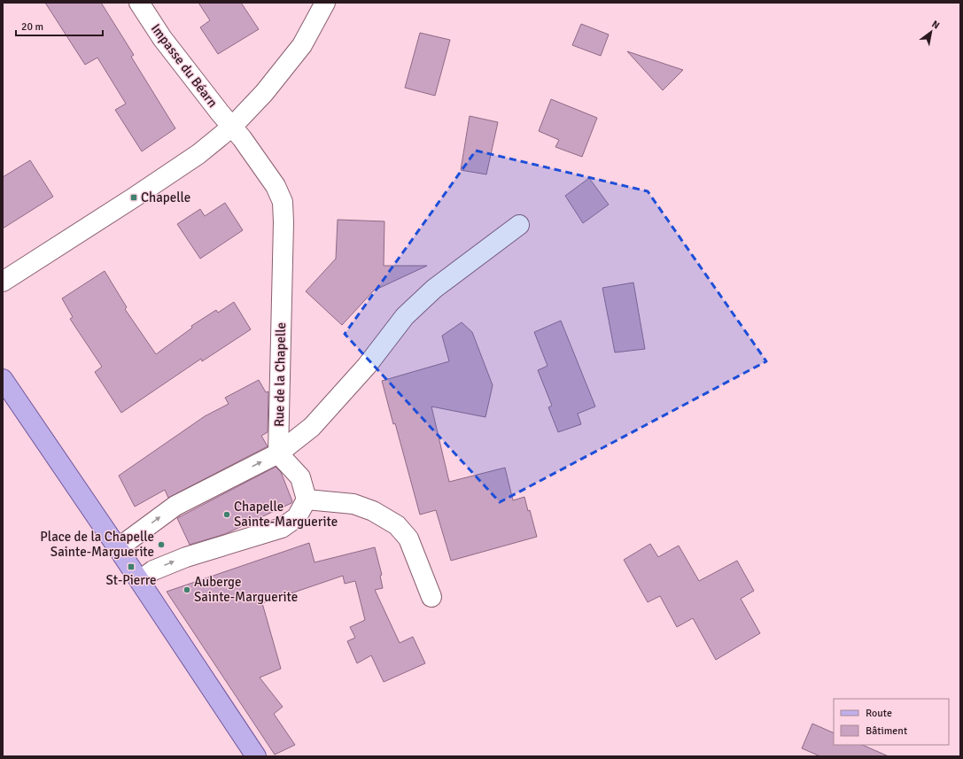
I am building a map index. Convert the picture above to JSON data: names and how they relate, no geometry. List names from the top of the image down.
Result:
{
  "streets": {
    "street": ["Impasse du Béarn", "Rue de la Chapelle"]
  },
  "crossings": [
    ["Impasse du Béarn", "Rue de la Chapelle"]
  ],
  "places": {
    "transit": ["Chapelle", "St-Pierre"],
    "other": ["Chapelle Sainte-Marguerite", "Place de la Chapelle Sainte-Marguerite", "Auberge Sainte-Marguerite"]
  },
  "legend": ["Route", "Bâtiment"],
  "scale_bar": "20 m",
  "north": "top right"
}
